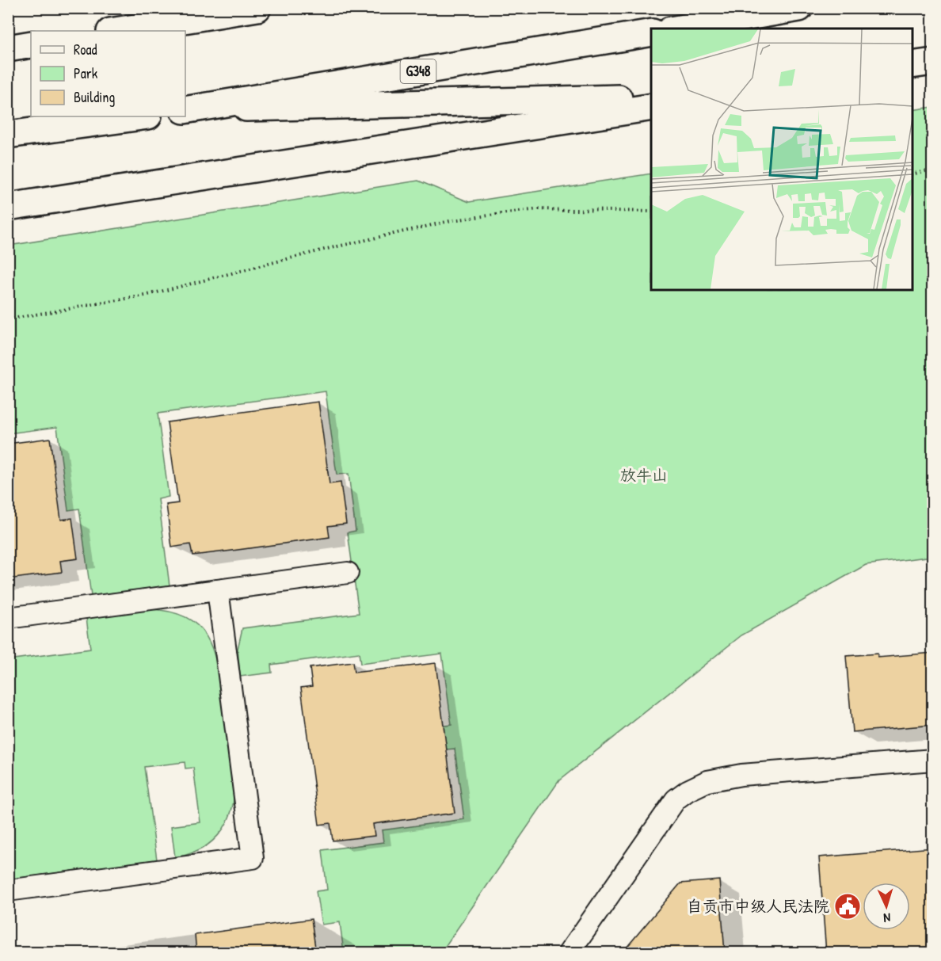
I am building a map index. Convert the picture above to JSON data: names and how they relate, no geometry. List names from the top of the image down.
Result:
{
  "streets": {
    "main road": ["G348"]
  },
  "parks": ["放牛山"],
  "places": {
    "public building": ["自贡市中级人民法院"]
  },
  "legend": ["Road", "Park", "Building"],
  "north": "bottom"
}
